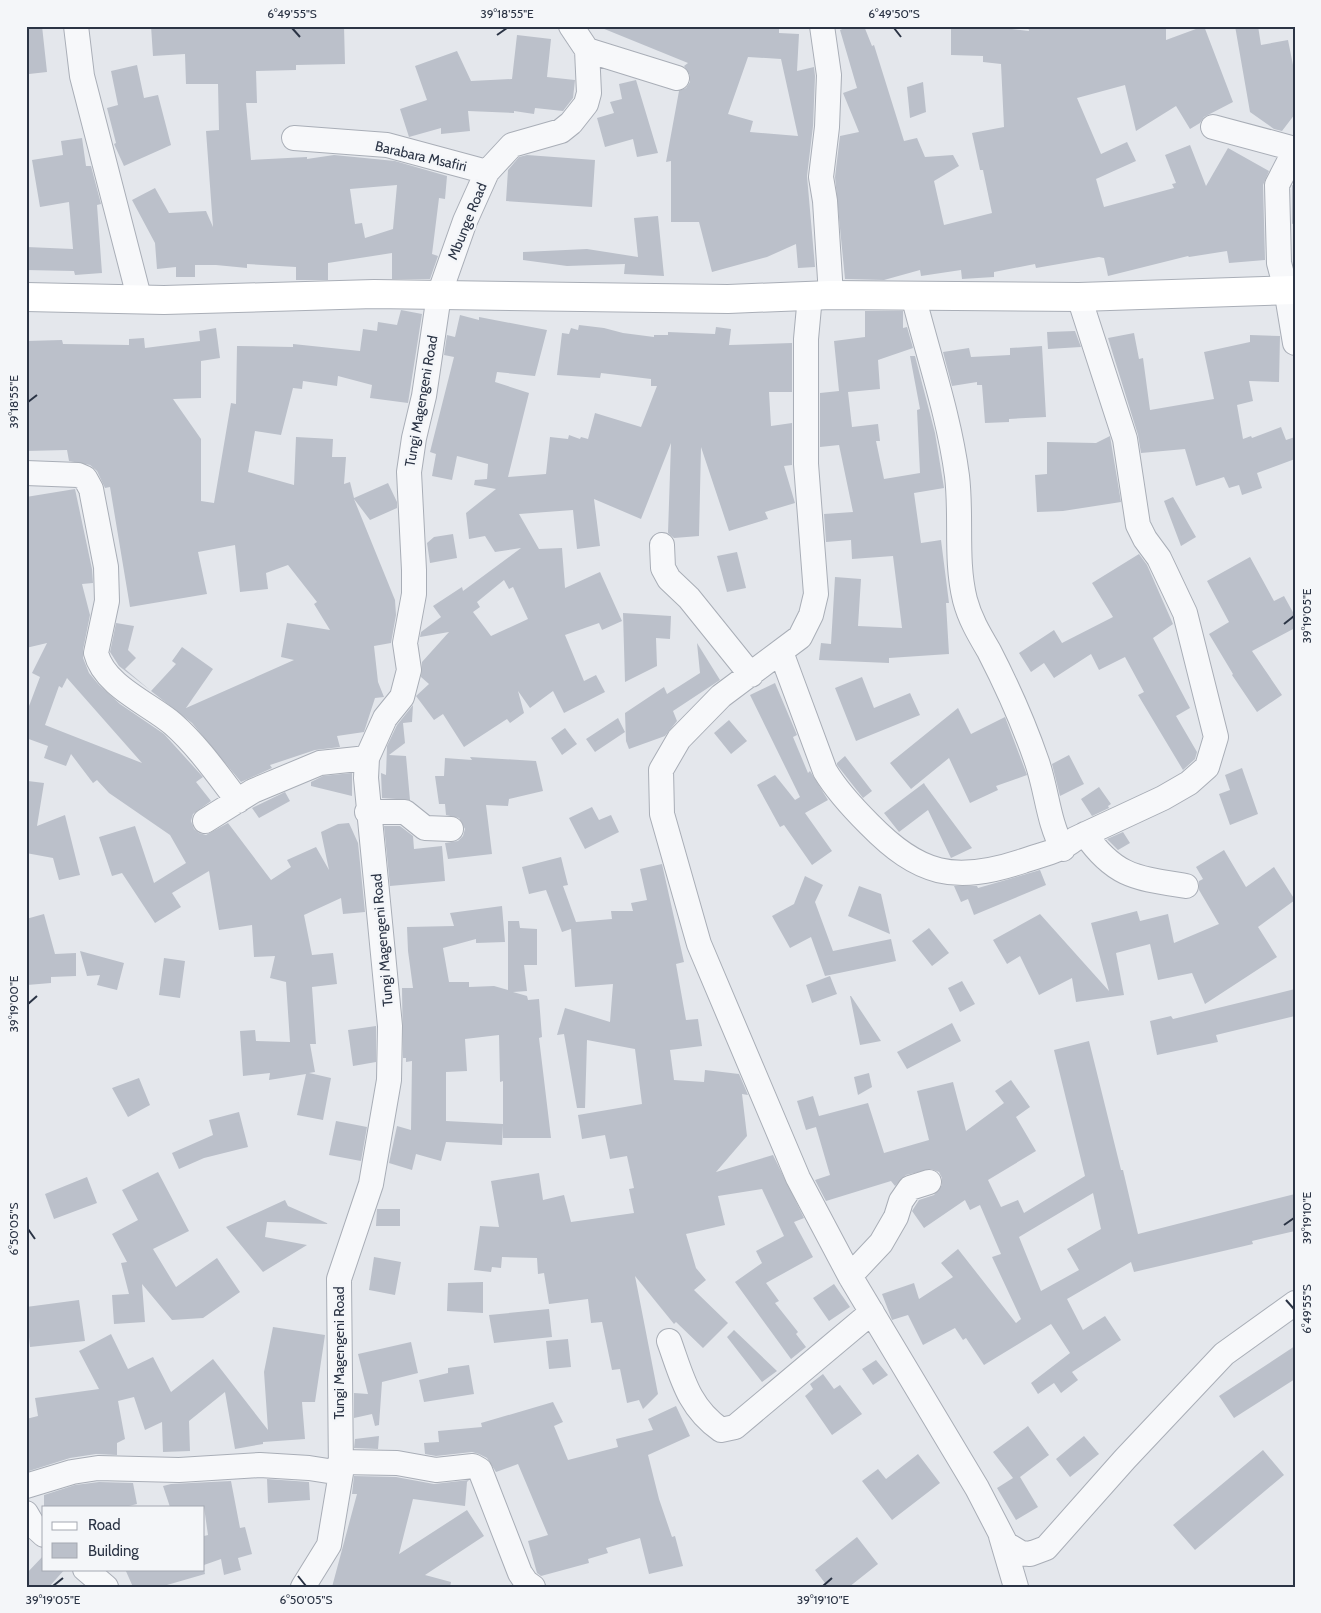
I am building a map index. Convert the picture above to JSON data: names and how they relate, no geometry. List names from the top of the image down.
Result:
{
  "streets": {
    "street": ["Barabara Msafiri", "Mbunge Road", "Tungi Magengeni Road"]
  },
  "crossings": [
    ["Barabara Msafiri", "Mbunge Road"],
    ["Mbunge Road", "Tungi Magengeni Road"]
  ],
  "legend": ["Road", "Building"],
  "coordinates": [
    "6°49'55\"S",
    "39°18'55\"E",
    "6°49'50\"S",
    "39°19'05\"E",
    "39°19'00\"E",
    "39°19'10\"E",
    "6°50'05\"S"
  ]
}
